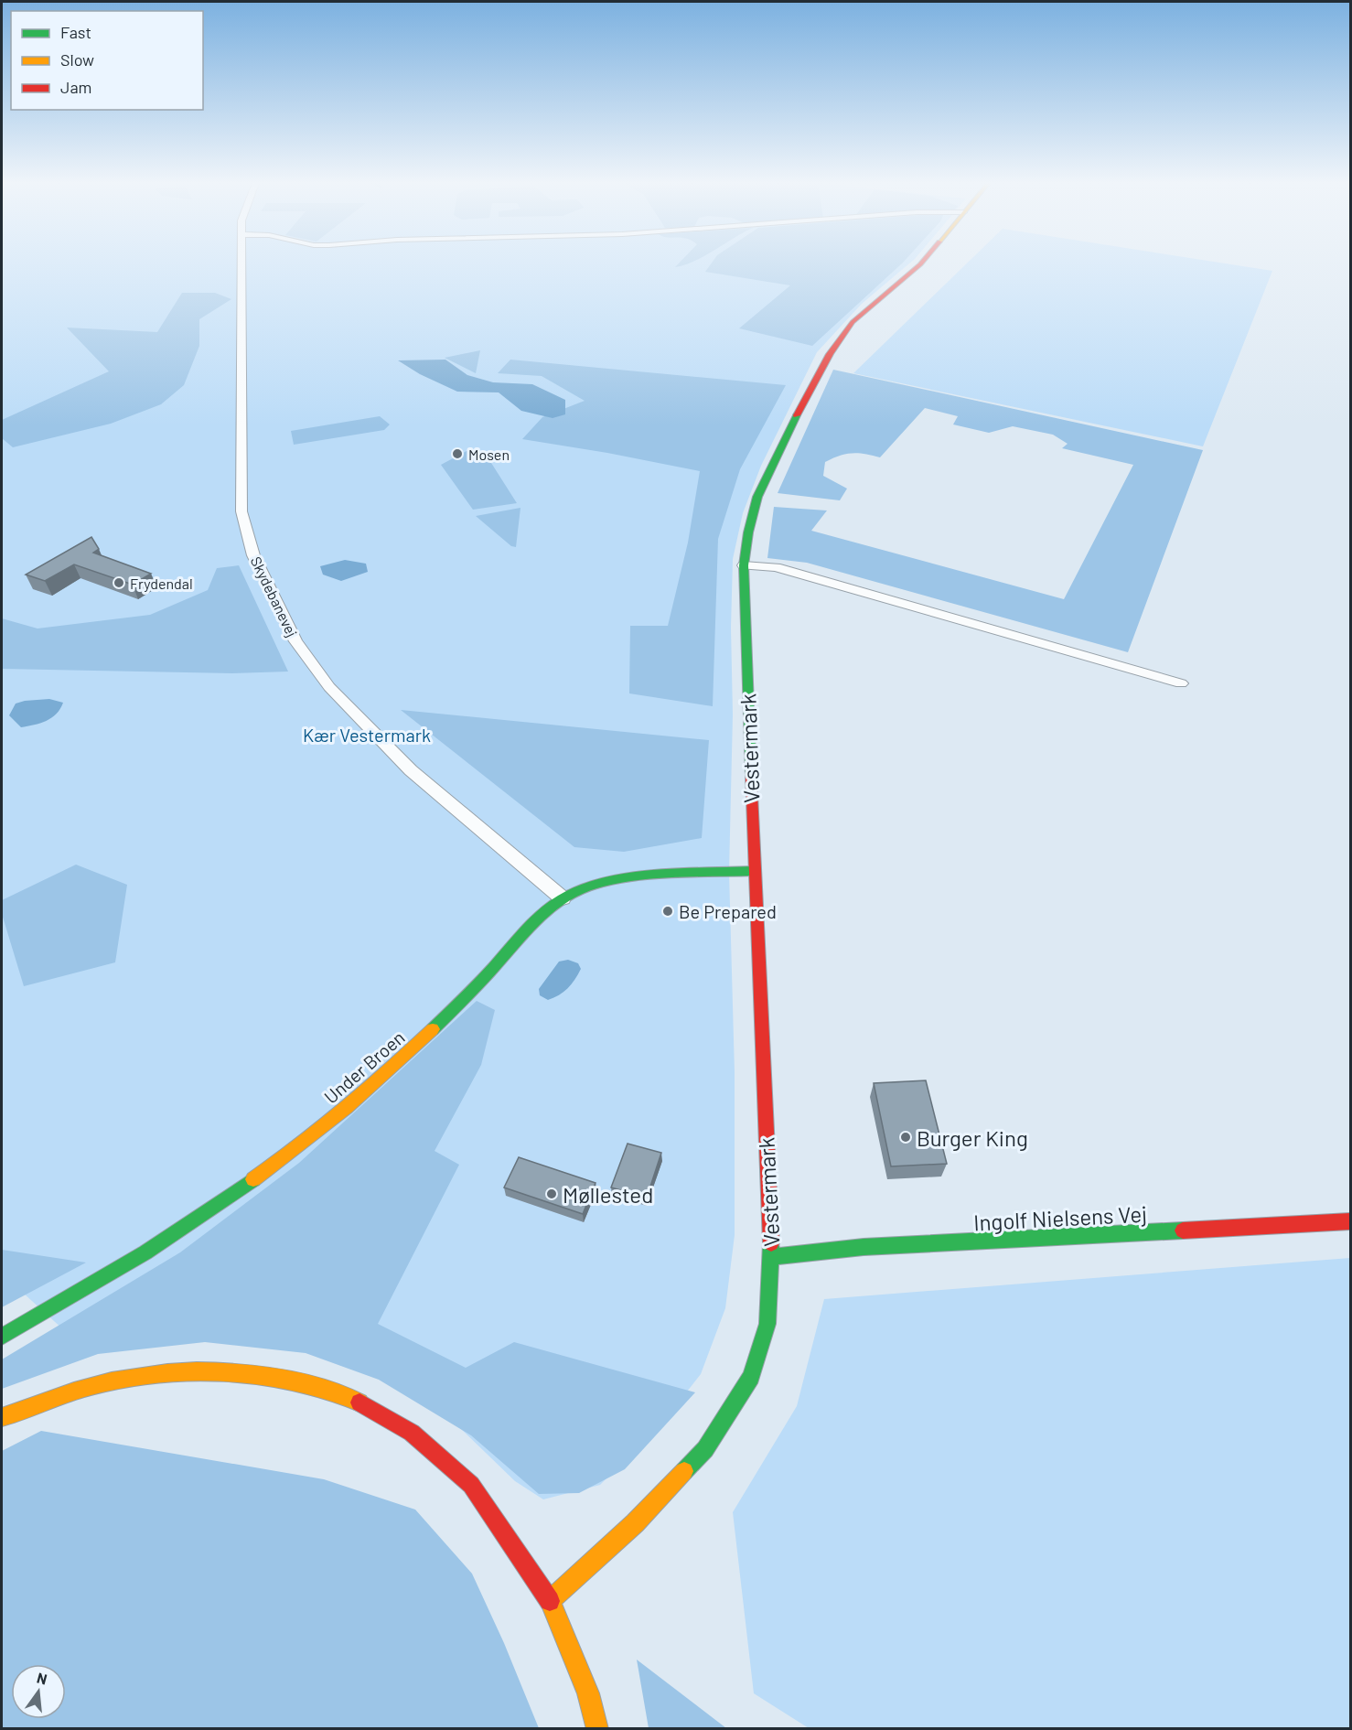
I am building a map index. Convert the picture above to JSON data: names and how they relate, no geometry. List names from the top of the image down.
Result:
{
  "streets": {
    "main road": ["Vestermark", "Under Broen", "Ingolf Nielsens Vej"],
    "street": ["Skydebanevej"]
  },
  "crossings": [
    ["Skydebanevej", "Under Broen"],
    ["Vestermark", "Under Broen"],
    ["Vestermark", "Ingolf Nielsens Vej"]
  ],
  "parks": ["Kær Vestermark"],
  "places": [
    "Mosen",
    "Frydendal",
    "Be Prepared",
    "Burger King",
    "Møllested"
  ],
  "legend": ["Fast", "Slow", "Jam"],
  "north": "top"
}
